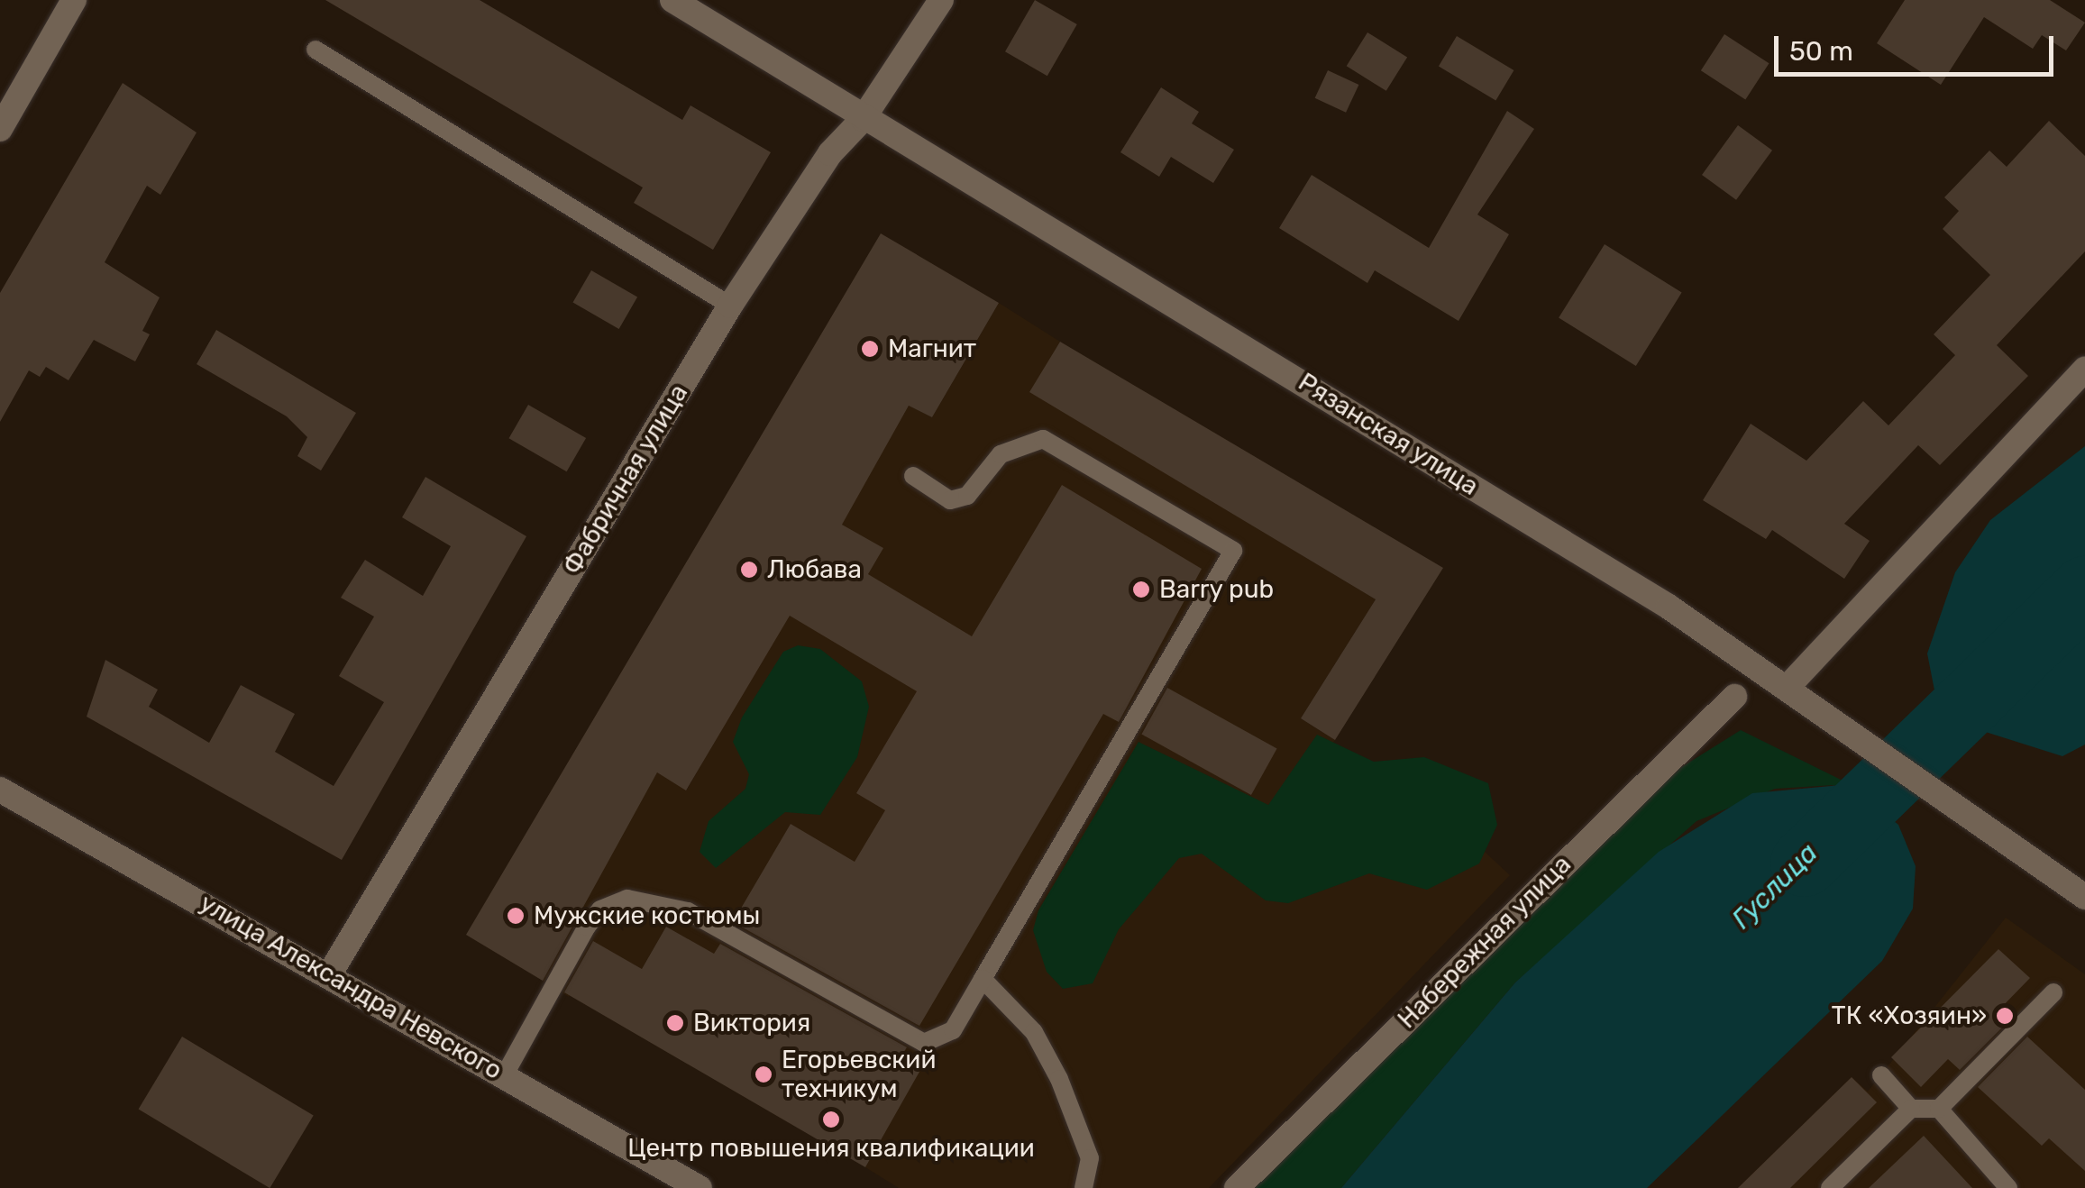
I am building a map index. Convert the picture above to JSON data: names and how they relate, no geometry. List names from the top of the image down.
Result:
{
  "streets": {
    "street": [
      "Рязанская улица",
      "Фабричная улица",
      "Набережная улица",
      "улица Александра Невского"
    ]
  },
  "crossings": [
    ["Рязанская улица", "Фабричная улица"],
    ["Фабричная улица", "улица Александра Невского"]
  ],
  "water": ["Гуслица"],
  "places": [
    "Магнит",
    "Любава",
    "Barry pub",
    "Мужские костюмы",
    "ТК «Хозяин»",
    "Виктория",
    "Егорьевский техникум",
    "Центр повышения квалификации"
  ],
  "scale_bar": "50 m"
}
